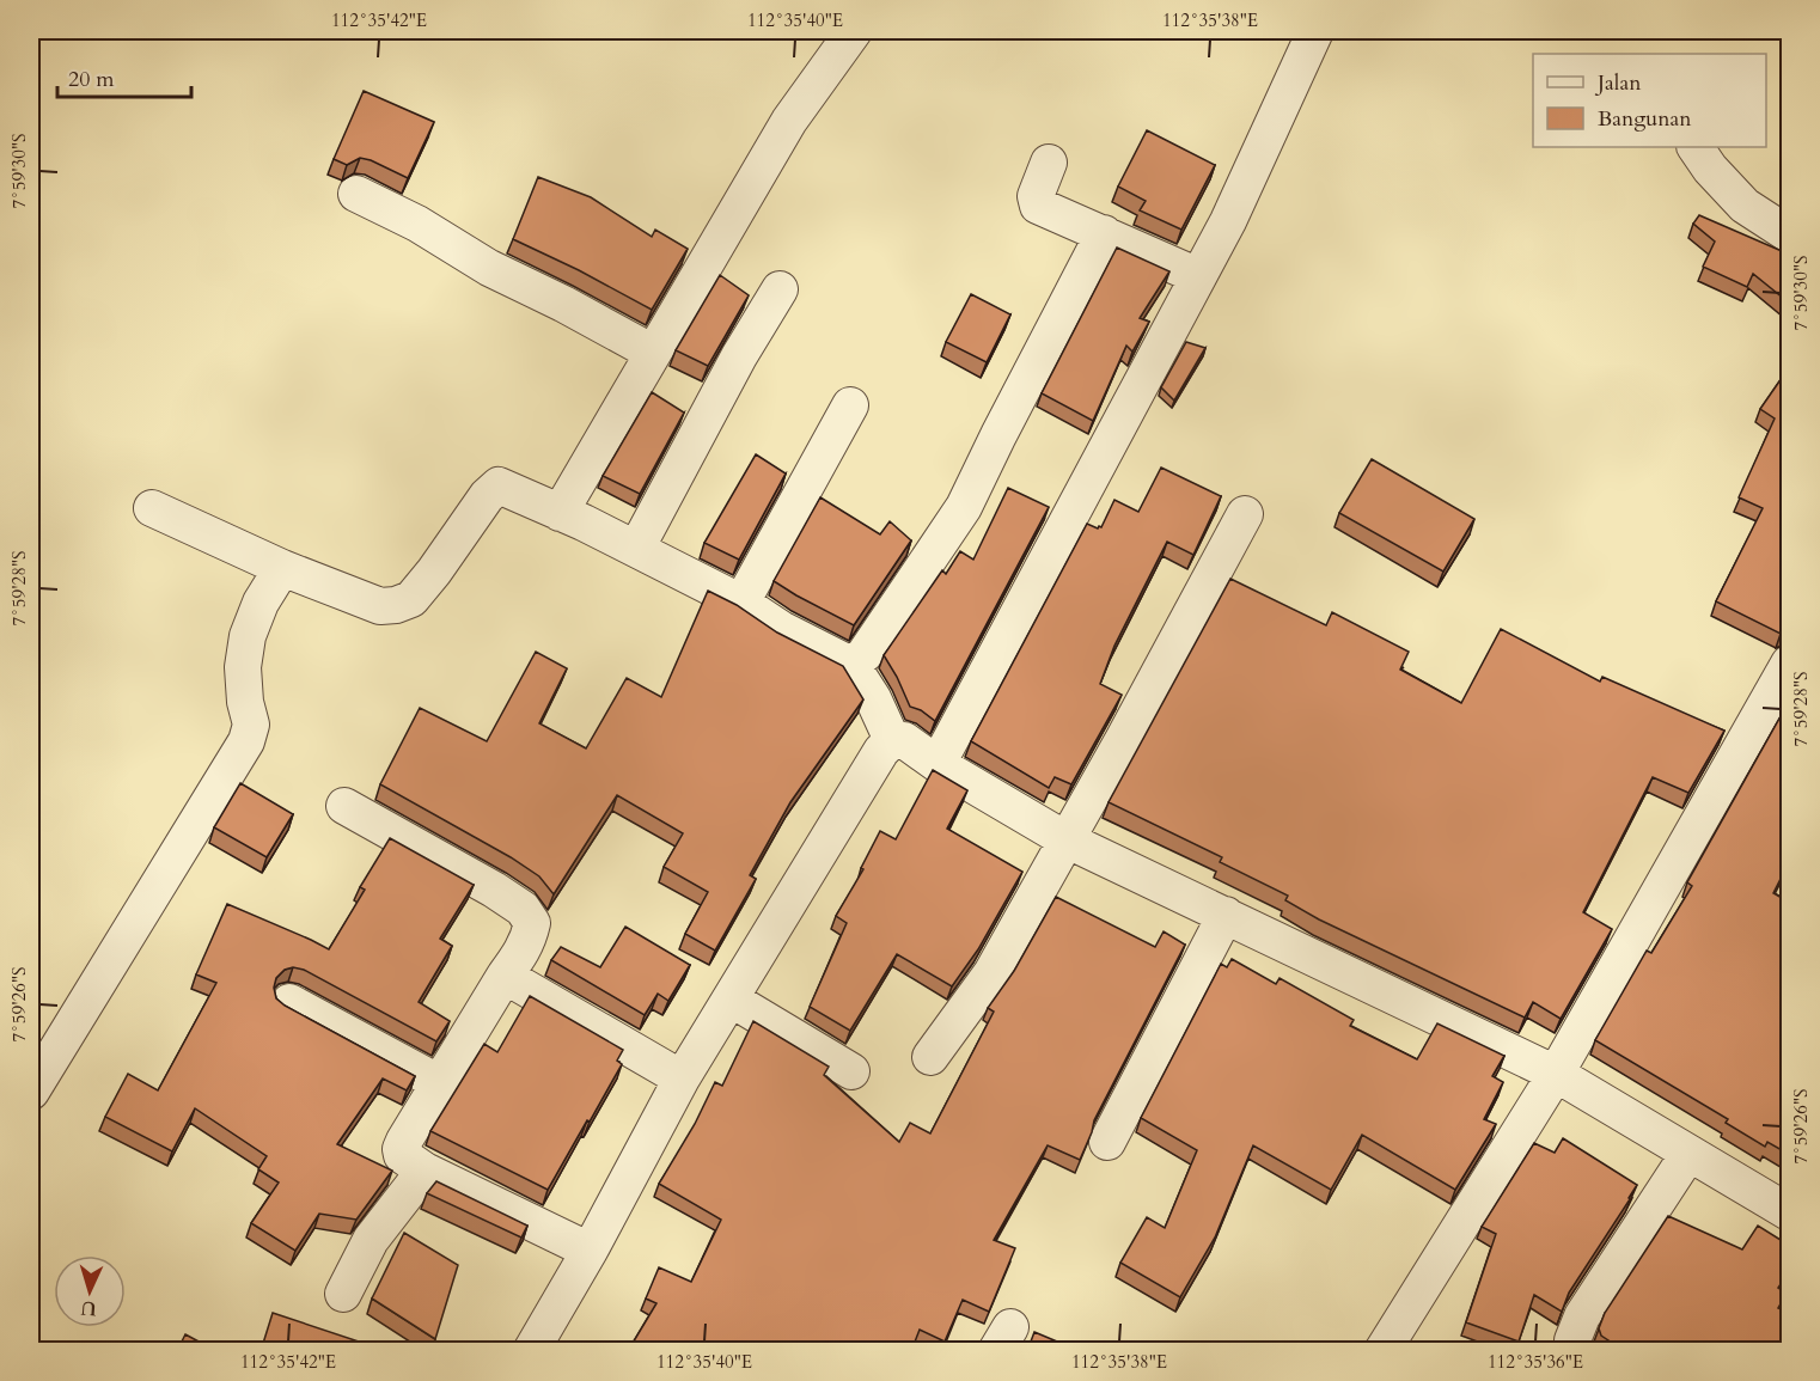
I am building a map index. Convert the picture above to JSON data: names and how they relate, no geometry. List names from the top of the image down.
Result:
{
  "legend": ["Jalan", "Bangunan"],
  "scale_bar": "20 m",
  "north": "bottom",
  "coordinates": [
    "112°35'42\"E",
    "112°35'40\"E",
    "112°35'38\"E",
    "7°59'30\"S",
    "7°59'28\"S",
    "7°59'26\"S",
    "112°35'36\"E"
  ]
}
